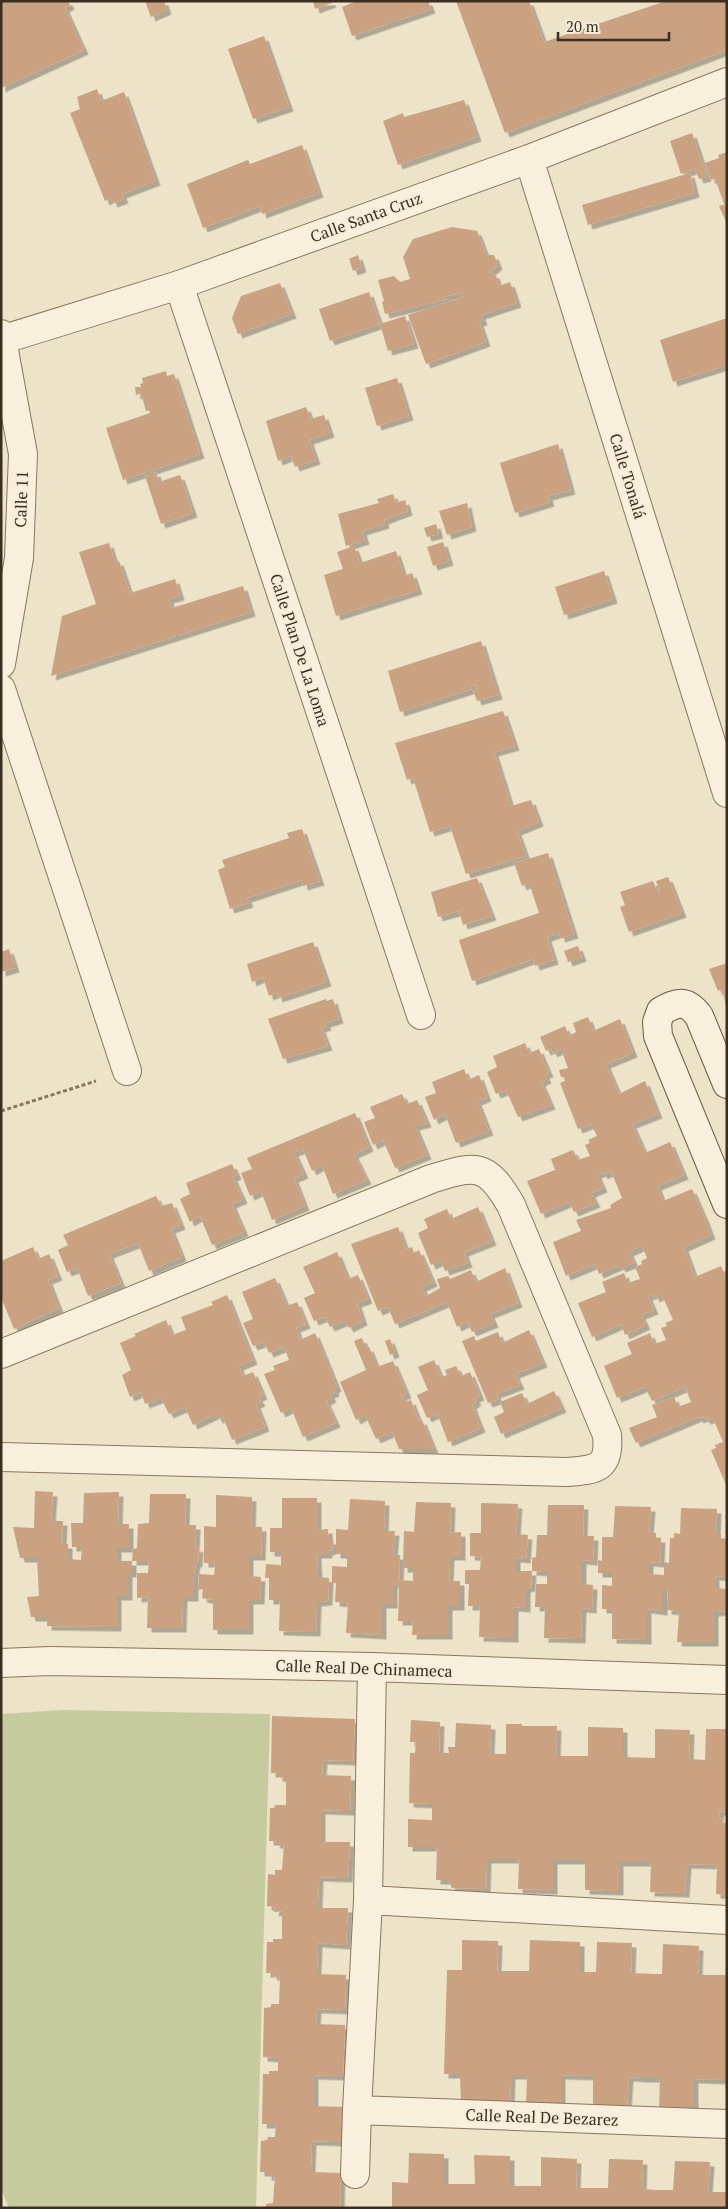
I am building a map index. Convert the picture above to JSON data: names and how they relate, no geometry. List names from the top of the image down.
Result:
{
  "streets": {
    "street": [
      "Calle Santa Cruz",
      "Calle Tonalá",
      "Calle 11",
      "Calle Plan De La Loma",
      "Calle Real De Chinameca",
      "Calle Real De Bezarez"
    ]
  },
  "crossings": [
    ["Calle Santa Cruz", "Calle Tonalá"],
    ["Calle Santa Cruz", "Calle 11"],
    ["Calle Santa Cruz", "Calle Plan De La Loma"]
  ],
  "scale_bar": "20 m"
}
